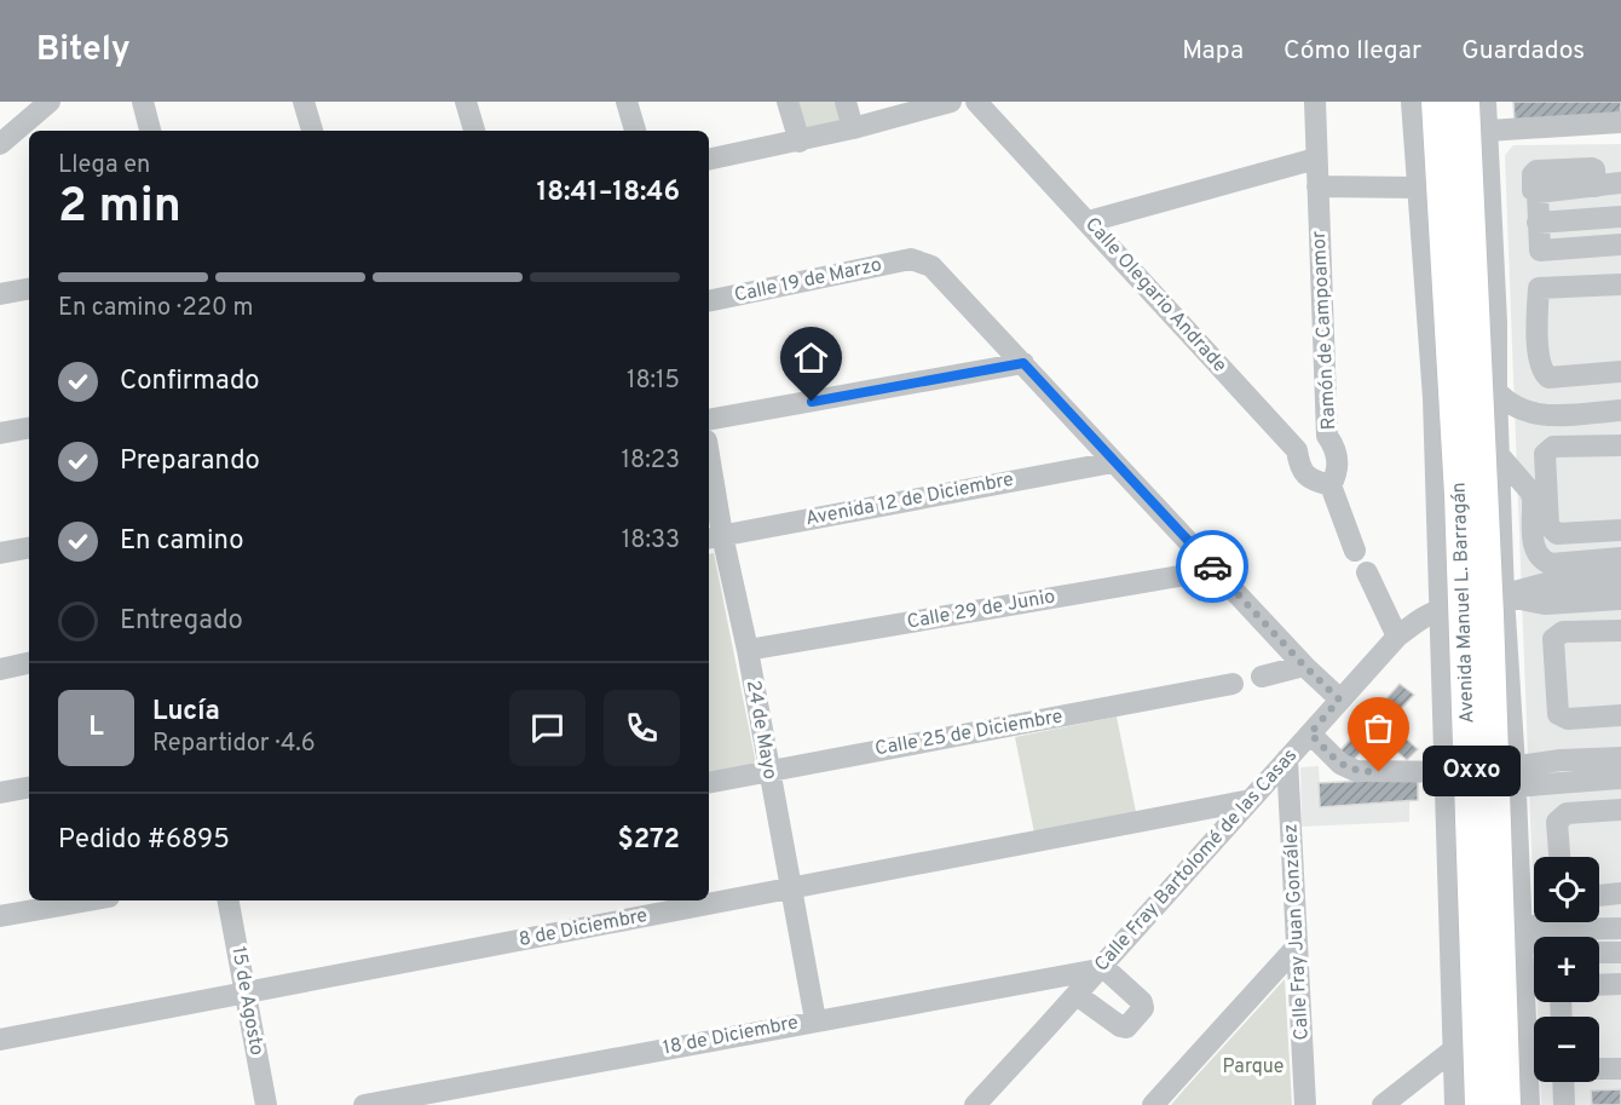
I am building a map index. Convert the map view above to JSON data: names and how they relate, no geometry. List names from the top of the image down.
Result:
{
  "streets": {
    "highway": ["Avenida Manuel L. Barragán"],
    "street": [
      "Calle 19 de Marzo",
      "Calle Olegario Andrade",
      "Ramón de Campoamor",
      "Avenida 12 de Diciembre",
      "Calle 29 de Junio",
      "24 de Mayo",
      "Calle 25 de Diciembre",
      "Calle Fray Bartolomé de las Casas",
      "8 de Diciembre",
      "Calle Fray Juan González",
      "15 de Agosto",
      "18 de Diciembre"
    ]
  },
  "crossings": [
    ["Calle Olegario Andrade", "Ramón de Campoamor"],
    ["Avenida 12 de Diciembre", "24 de Mayo"],
    ["Calle 29 de Junio", "24 de Mayo"],
    ["24 de Mayo", "Calle 25 de Diciembre"],
    ["24 de Mayo", "8 de Diciembre"],
    ["24 de Mayo", "18 de Diciembre"],
    ["Calle Fray Bartolomé de las Casas", "8 de Diciembre"],
    ["Calle Fray Bartolomé de las Casas", "Calle Fray Juan González"],
    ["Calle Fray Bartolomé de las Casas", "18 de Diciembre"],
    ["8 de Diciembre", "15 de Agosto"]
  ],
  "parks": ["Parque"],
  "places": ["Oxxo"],
  "page": {
    "header": "Bitely",
    "nav": ["Mapa", "Cómo llegar", "Guardados"],
    "heading": ["2 min", "Llega en", "18:41–18:46"],
    "panel": [
      "Lucía",
      "Repartidor · 4.6",
      "Pedido #6895",
      "$272"
    ],
    "bar": "En camino · 220 m",
    "list": [
      ["Confirmado", "18:15"],
      ["Preparando", "18:23"],
      ["En camino", "18:33"],
      "Entregado"
    ],
    "round": "L",
    "bubble": "Oxxo",
    "map_buttons": ["+", "−"]
  }
}
